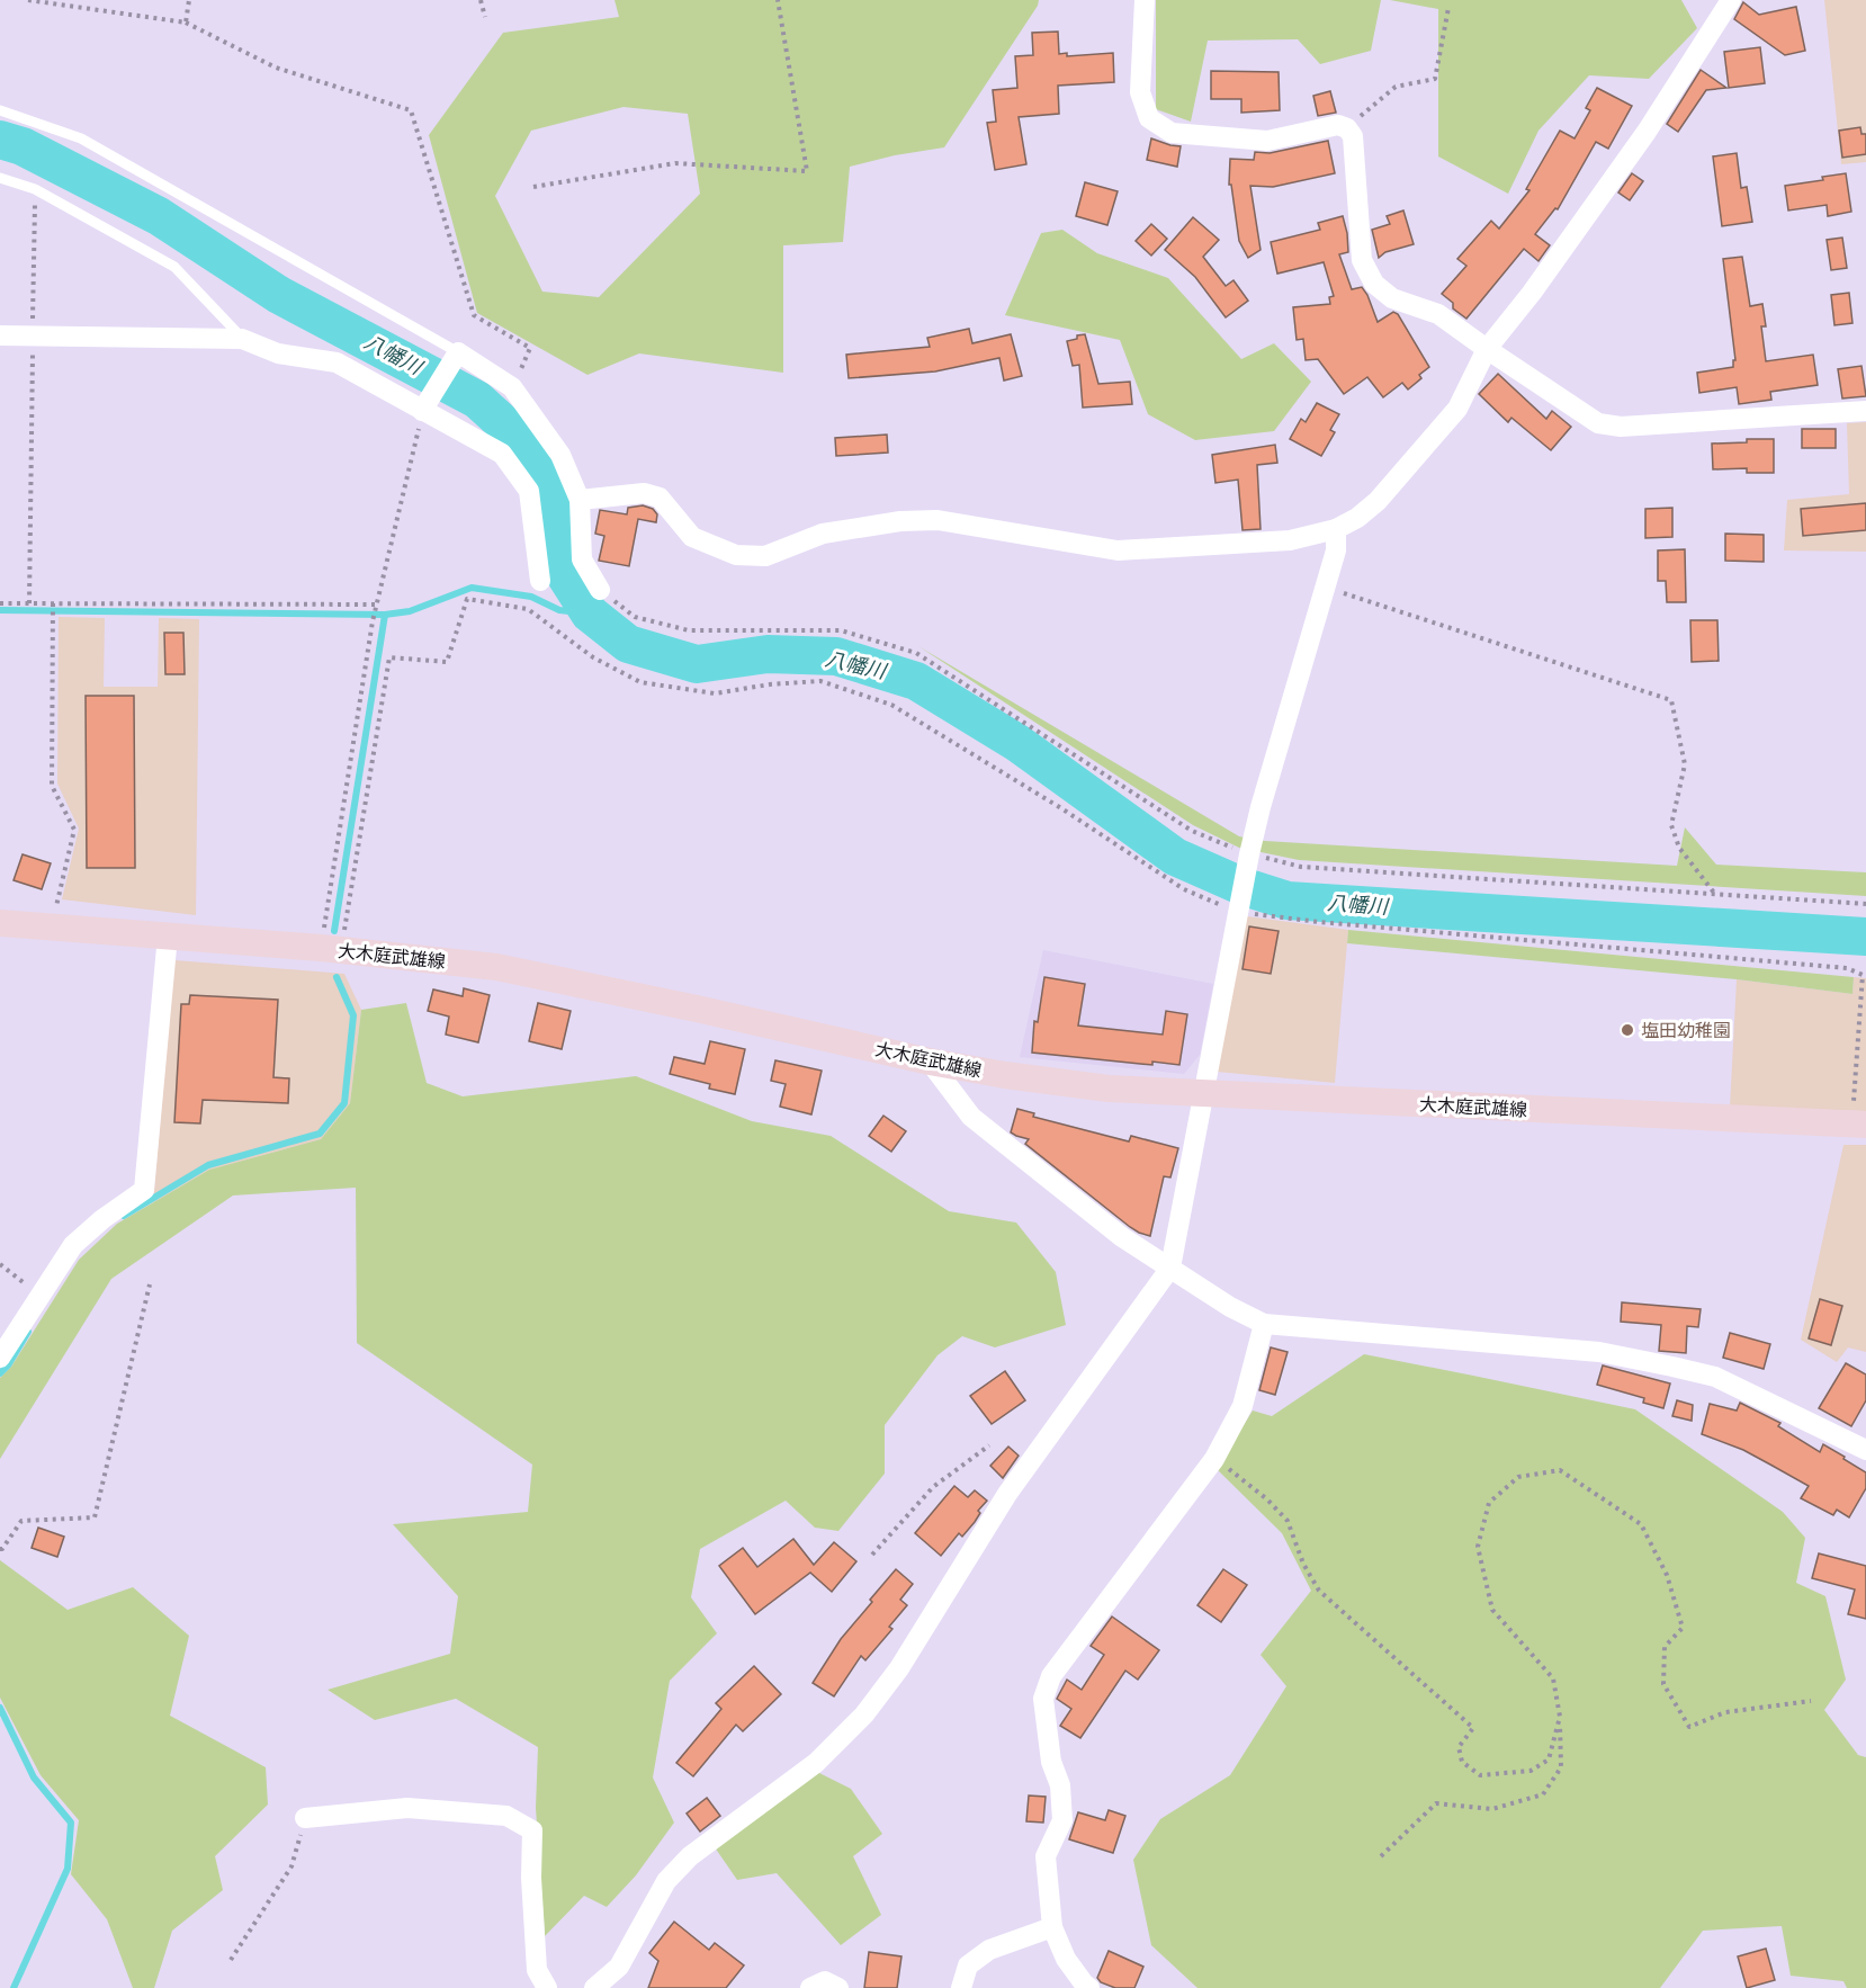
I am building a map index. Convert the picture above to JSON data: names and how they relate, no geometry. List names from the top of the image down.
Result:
{
  "streets": {
    "main road": ["大木庭武雄線"]
  },
  "water": ["八幡川"],
  "places": ["塩田幼稚園"]
}
